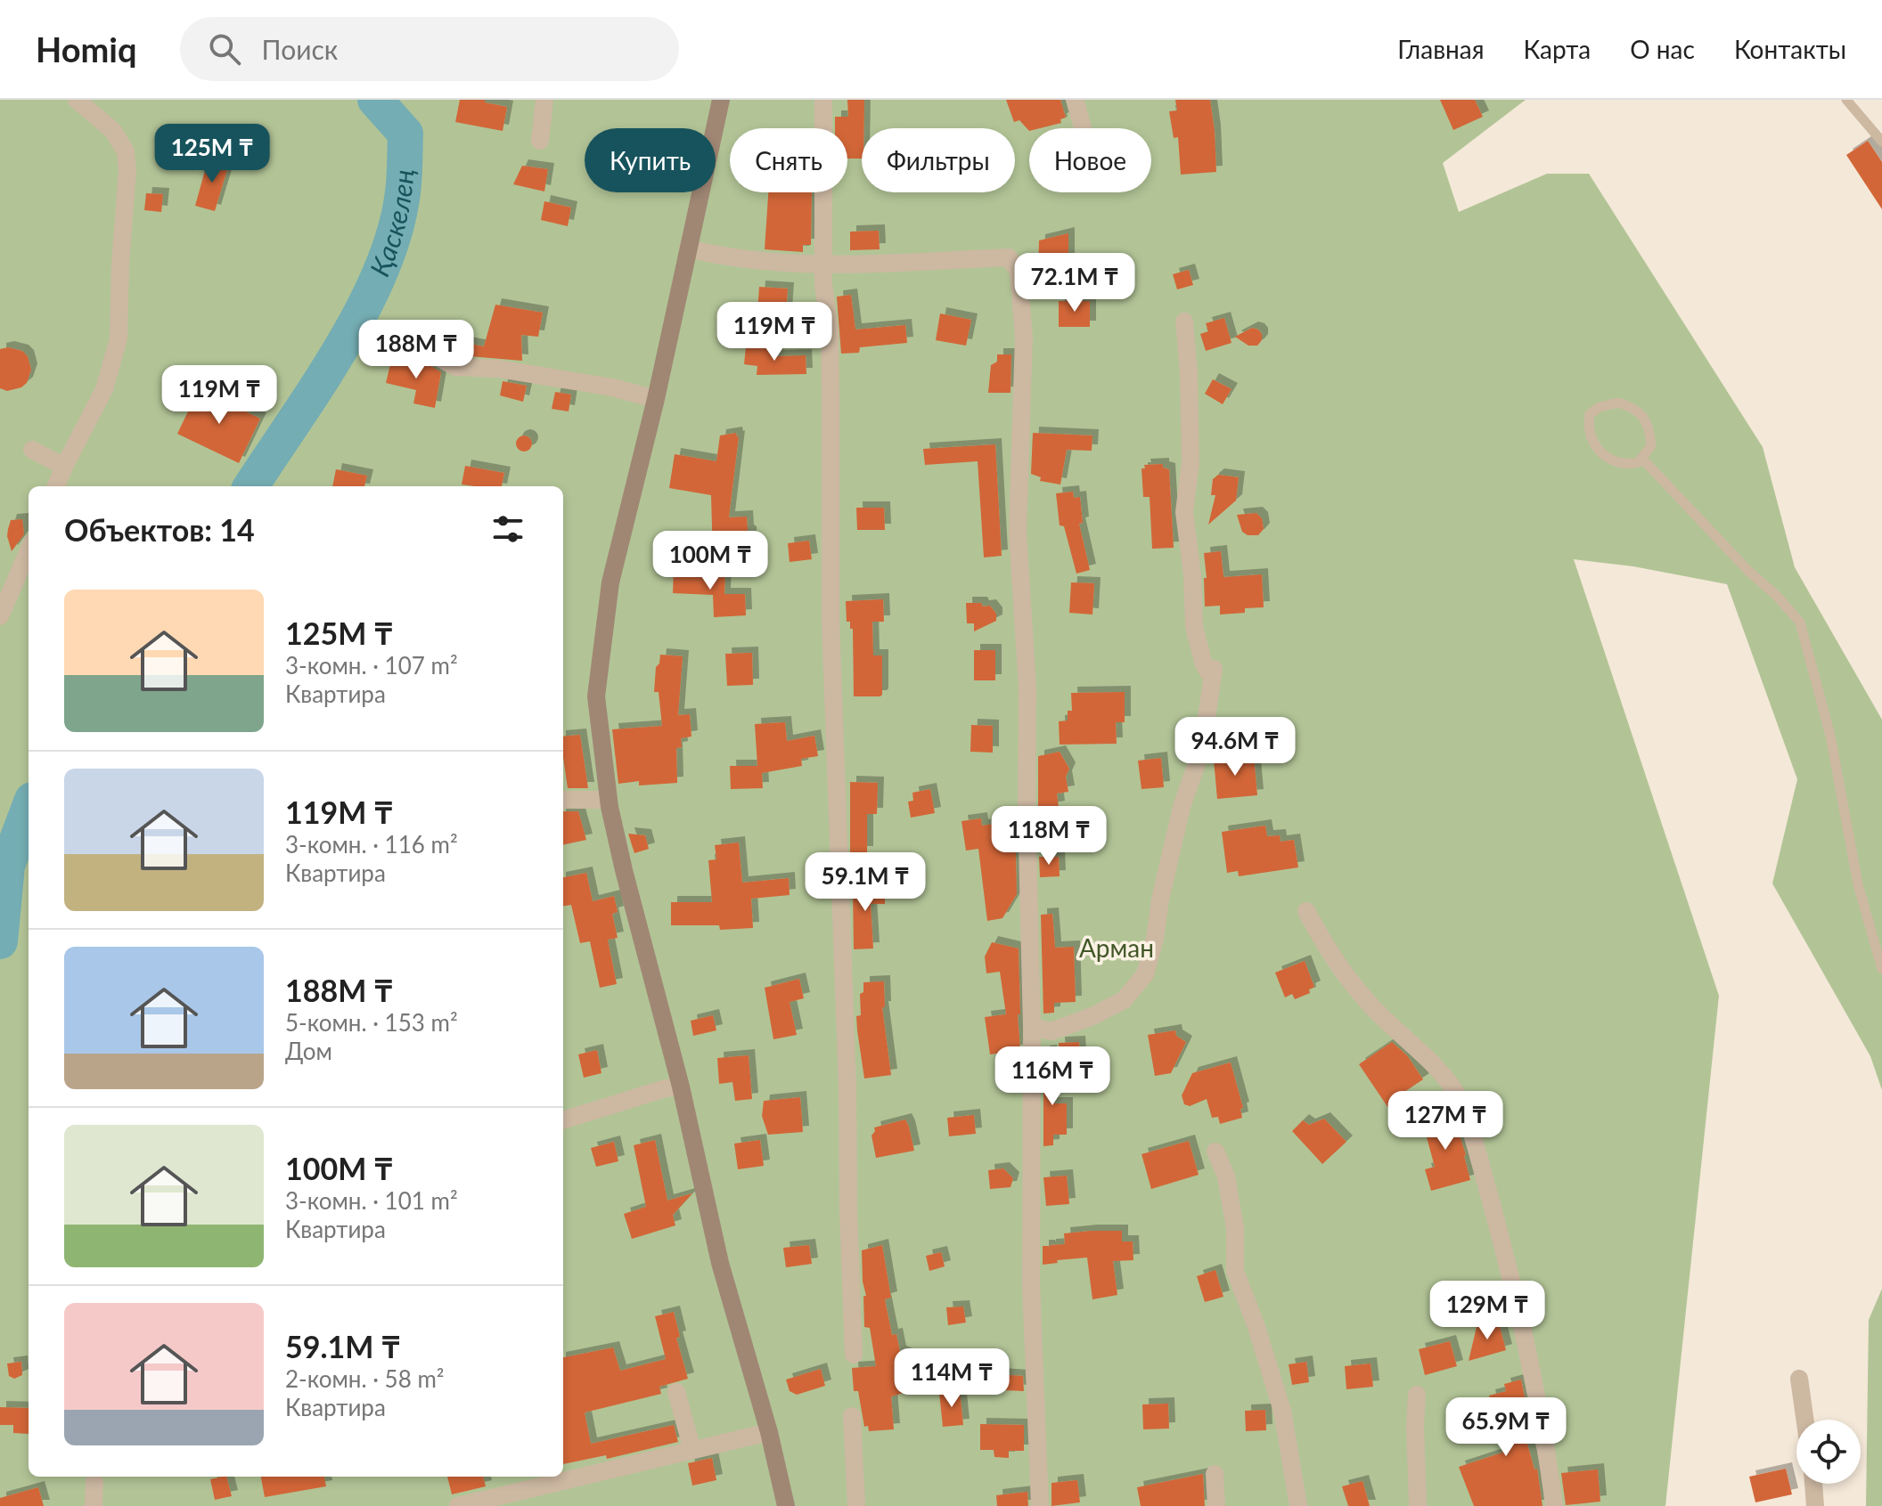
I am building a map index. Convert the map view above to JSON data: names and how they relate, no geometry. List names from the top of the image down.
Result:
{
  "water": ["Қаскелең"],
  "parks": ["Арман"],
  "page": {
    "header": "Homiq",
    "search": "Поиск",
    "nav": [
      "Главная",
      "Карта",
      "О нас",
      "Контакты"
    ],
    "price": [
      "125M ₸",
      "72.1M ₸",
      "119M ₸",
      "188M ₸",
      "119M ₸",
      "100M ₸",
      "94.6M ₸",
      "118M ₸",
      "59.1M ₸",
      "116M ₸",
      "127M ₸",
      "129M ₸",
      "114M ₸",
      "65.9M ₸"
    ],
    "chip": [
      "Купить",
      "Снять",
      "Фильтры",
      "Новое"
    ],
    "heading": "Объектов: 14",
    "list": [
      {
        "name": "125M ₸",
        "note": "3-комн. · 107 m² · Квартира"
      },
      {
        "name": "119M ₸",
        "note": "3-комн. · 116 m² · Квартира"
      },
      {
        "name": "188M ₸",
        "note": "5-комн. · 153 m² · Дом"
      },
      {
        "name": "100M ₸",
        "note": "3-комн. · 101 m² · Квартира"
      },
      {
        "name": "59.1M ₸",
        "note": "2-комн. · 58 m² · Квартира"
      }
    ]
  }
}
